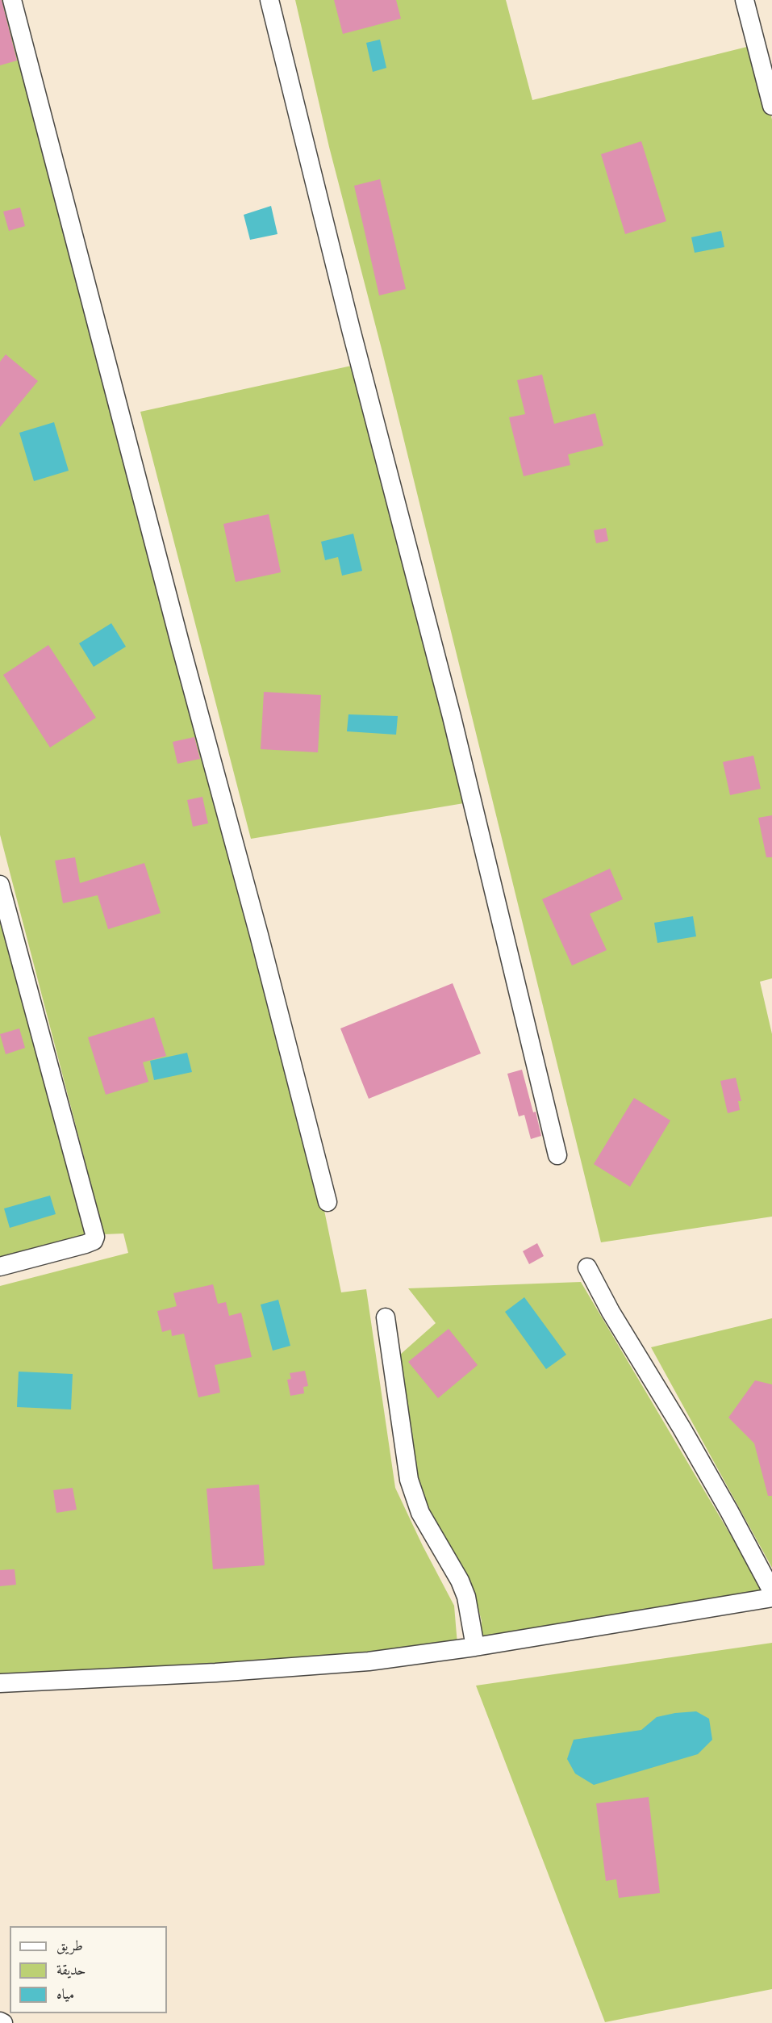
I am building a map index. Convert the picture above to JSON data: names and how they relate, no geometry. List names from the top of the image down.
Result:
{
  "legend": ["طريق", "حديقة", "مياه"]
}
